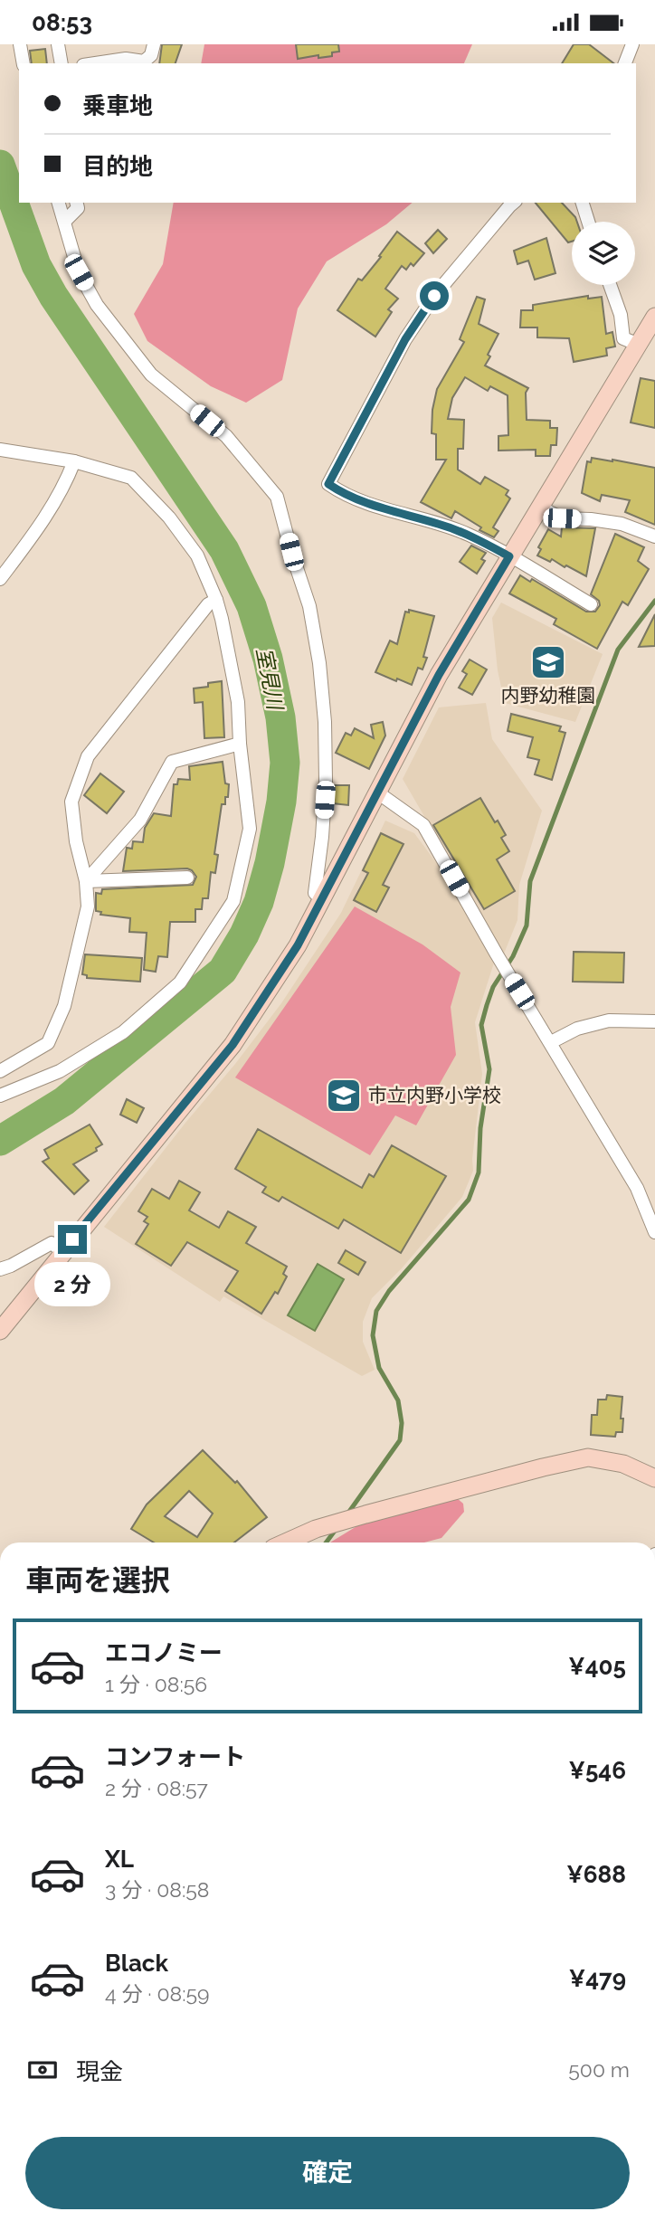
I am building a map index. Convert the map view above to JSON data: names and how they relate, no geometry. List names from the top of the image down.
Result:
{
  "water": ["室見川"],
  "places": {
    "school or university": ["内野幼稚園", "市立内野小学校"]
  },
  "page": {
    "status": "08:53",
    "banner": ["乗車地", "目的地"],
    "bubble": "2 分",
    "heading": "車両を選択",
    "list": [
      {
        "name": "エコノミー",
        "note": "1 分 · 08:56",
        "value": "¥405"
      },
      {
        "name": "コンフォート",
        "note": "2 分 · 08:57",
        "value": "¥546"
      },
      {
        "name": "XL",
        "note": "3 分 · 08:58",
        "value": "¥688"
      },
      {
        "name": "Black",
        "note": "4 分 · 08:59",
        "value": "¥479"
      }
    ],
    "pay": ["現金", "500 m"],
    "buttons": "確定"
  }
}
